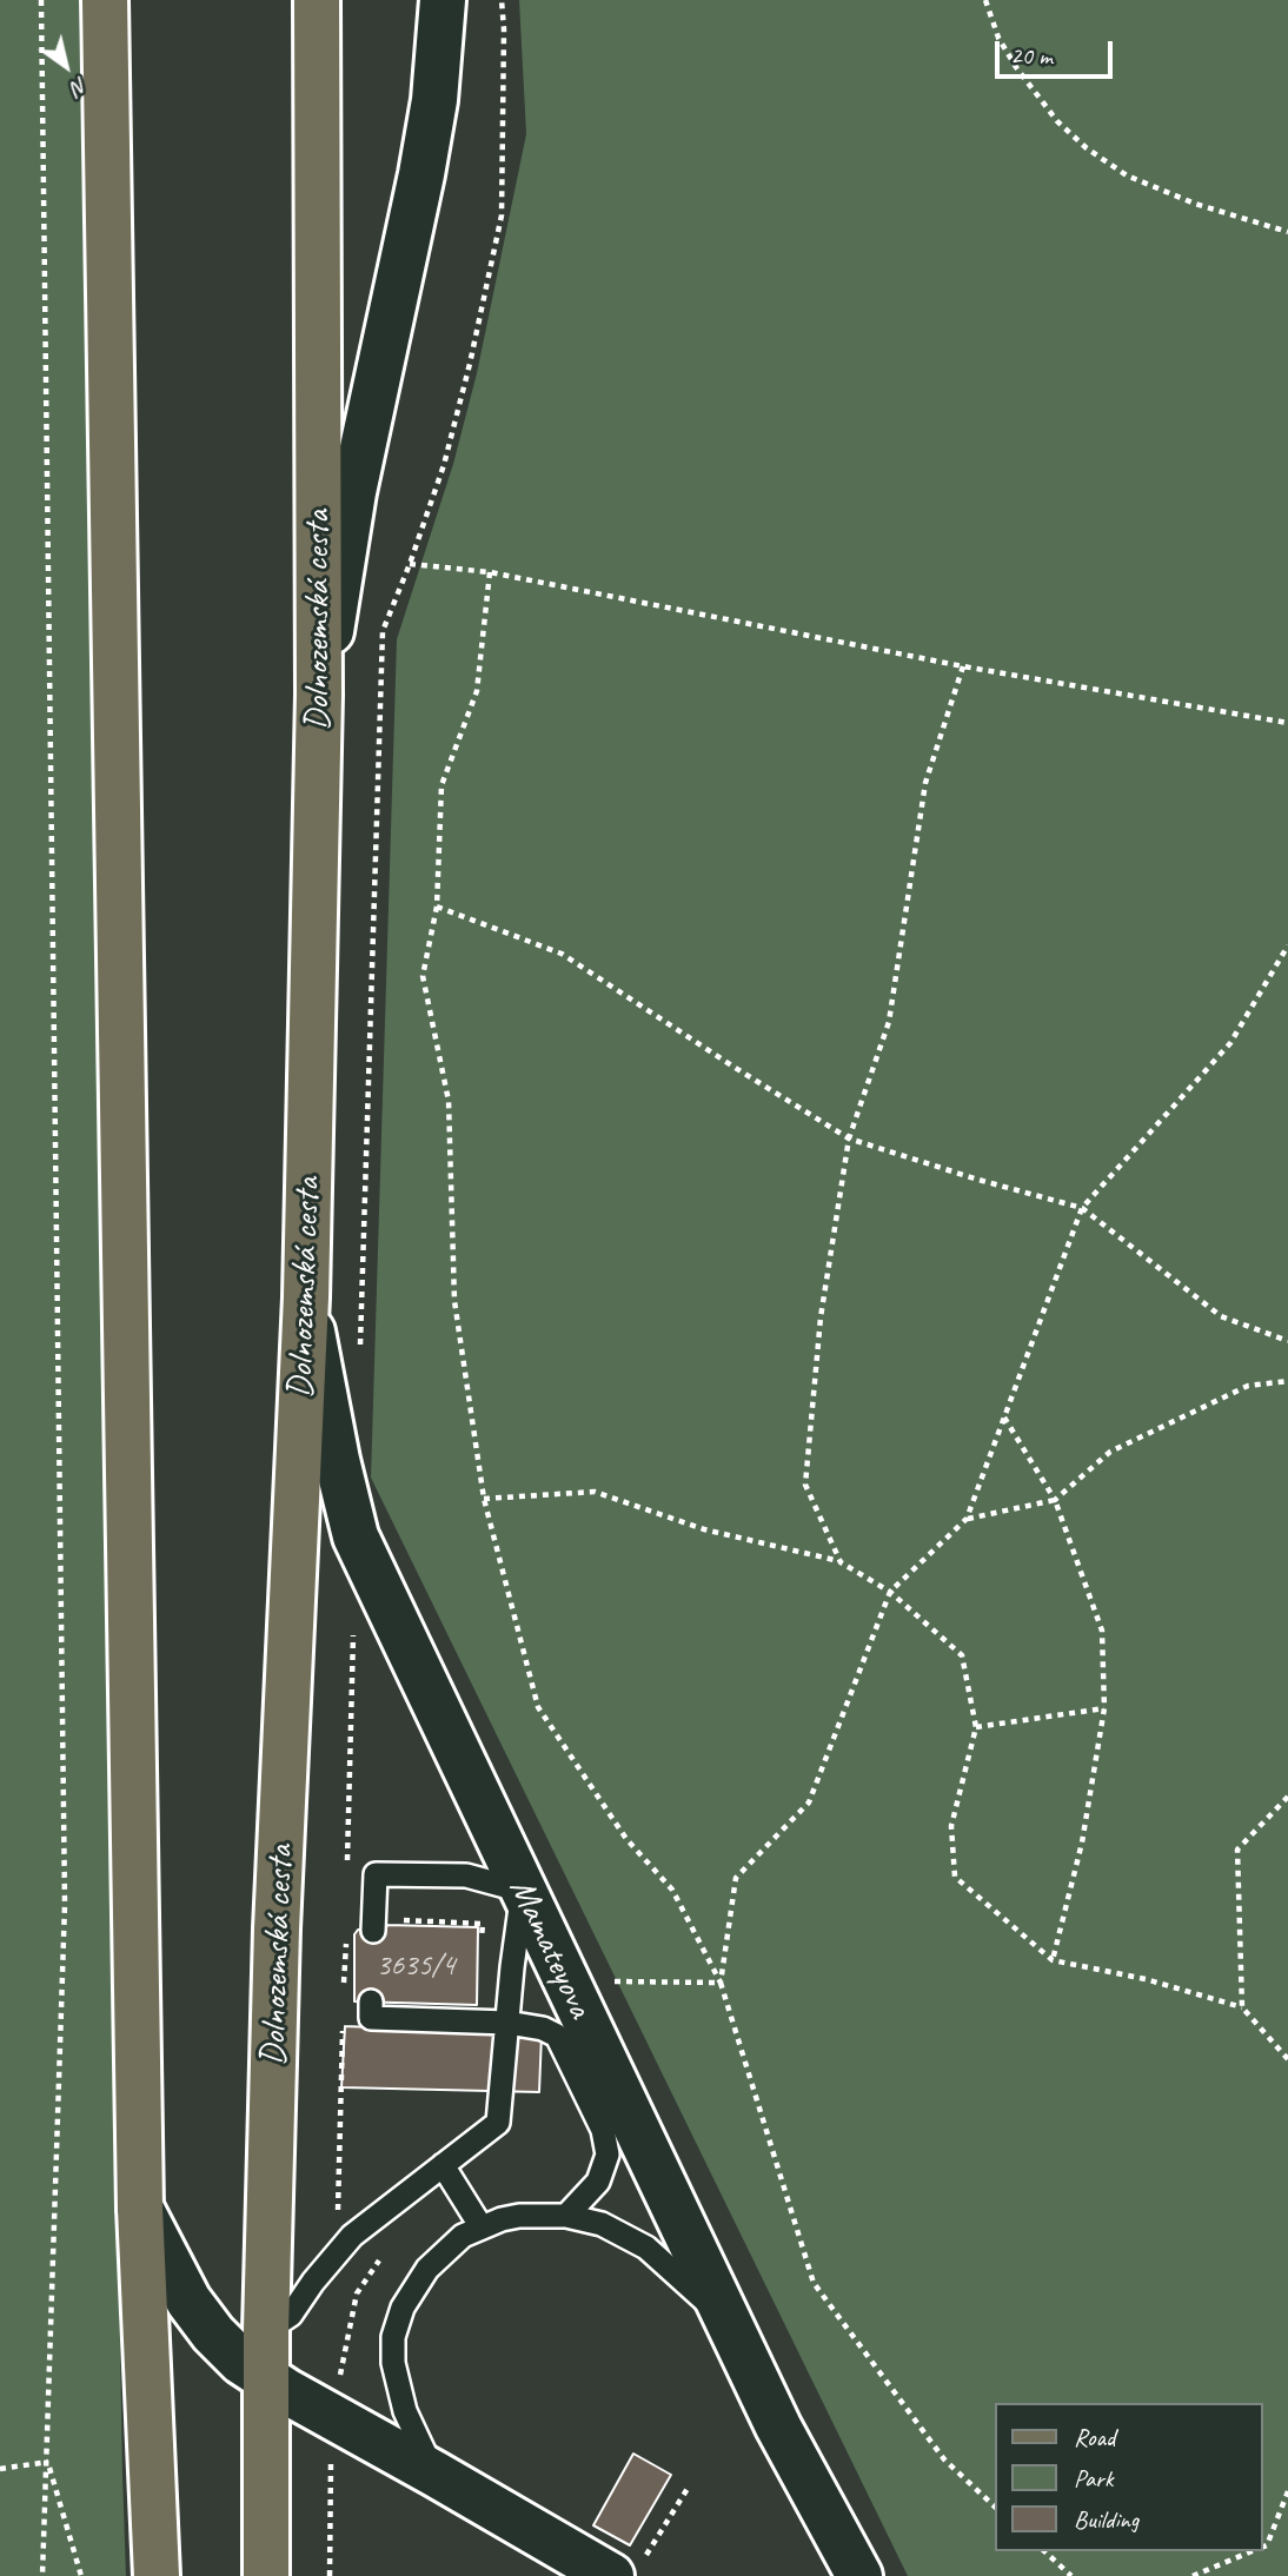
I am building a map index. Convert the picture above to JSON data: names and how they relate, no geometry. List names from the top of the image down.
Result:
{
  "streets": {
    "main road": ["Dolnozemská cesta"],
    "street": ["Mamateyova"]
  },
  "crossings": [
    ["Dolnozemská cesta", "Mamateyova"]
  ],
  "house_numbers": ["3635/4"],
  "legend": ["Road", "Park", "Building"],
  "scale_bar": "20 m",
  "north": "bottom right"
}
